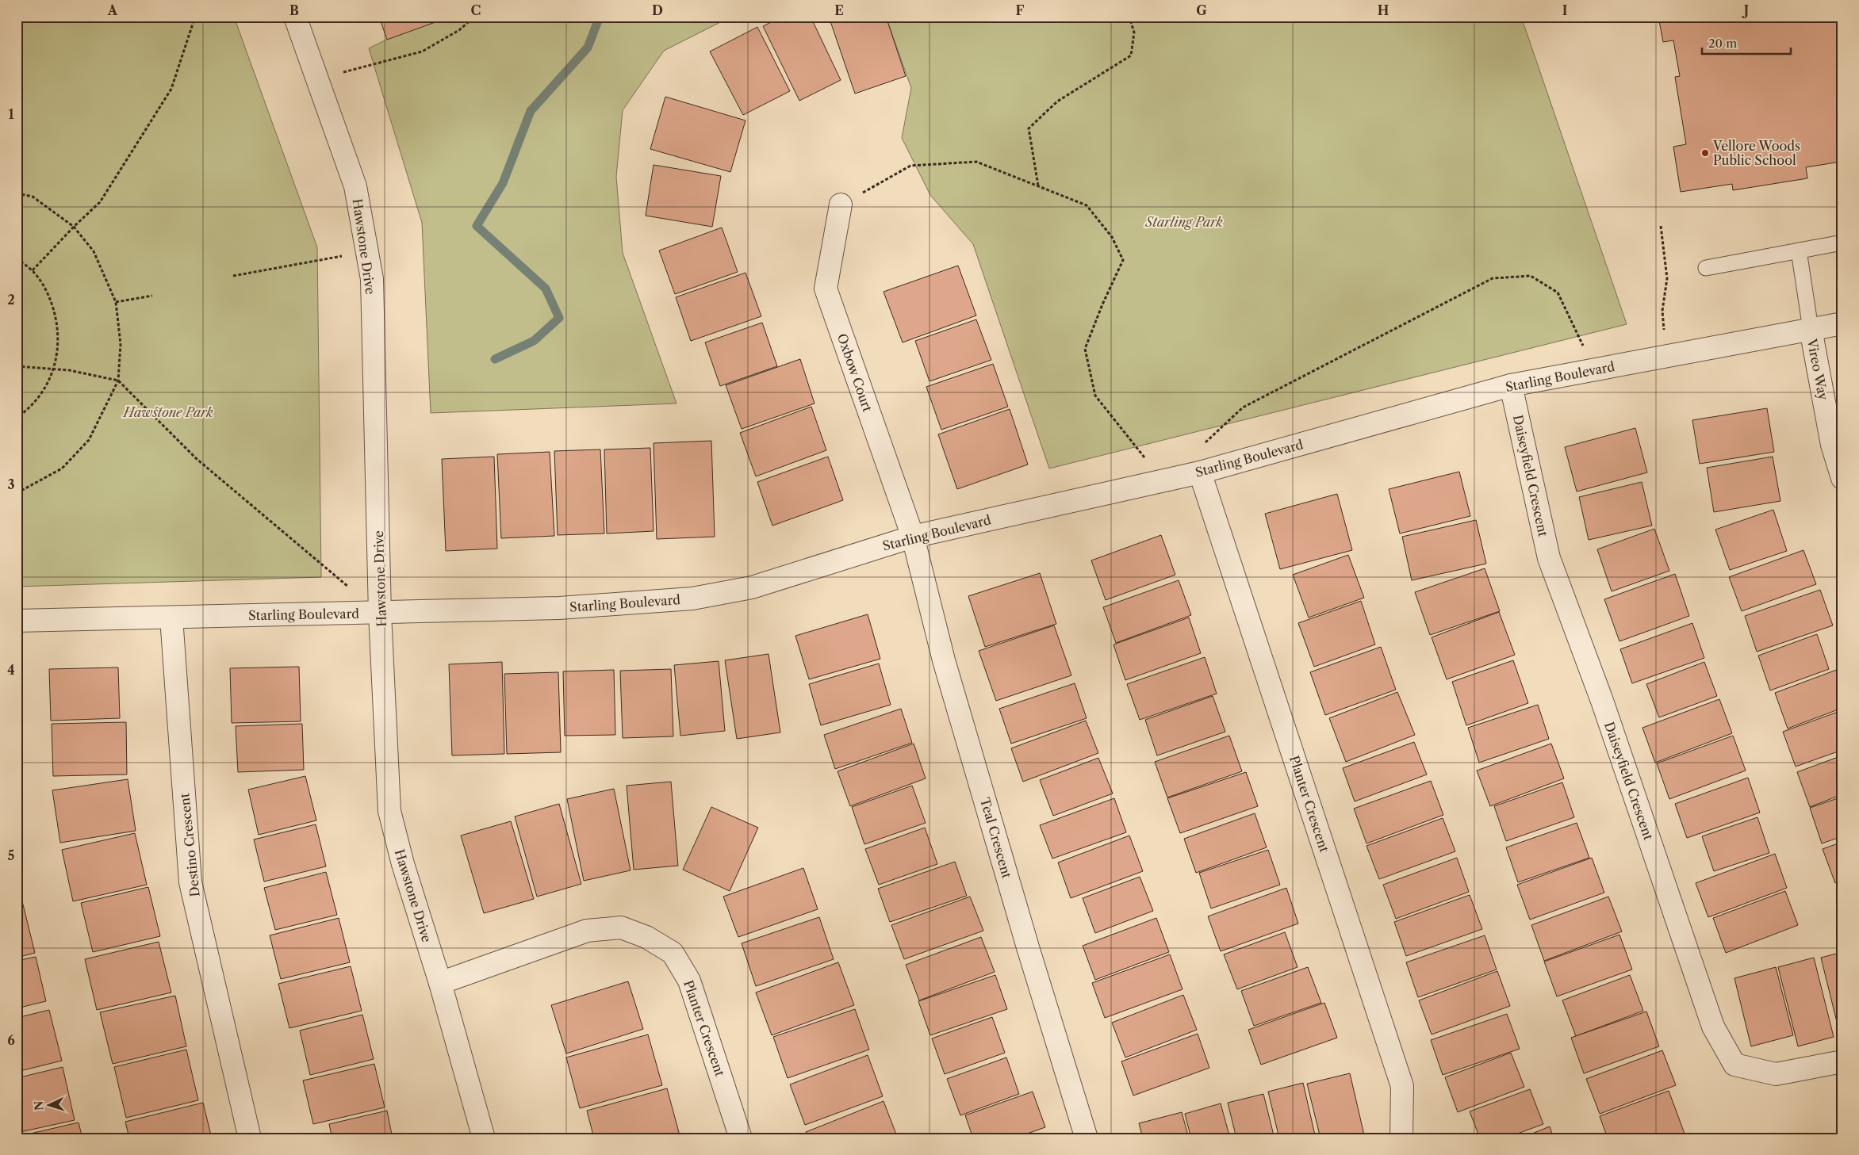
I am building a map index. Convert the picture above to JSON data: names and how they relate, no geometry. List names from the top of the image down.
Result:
{
  "streets": {
    "street": [
      "Hawstone Drive",
      "Vireo Way",
      "Oxbow Court",
      "Starling Boulevard",
      "Daiseyfield Crescent",
      "Planter Crescent",
      "Teal Crescent",
      "Destino Crescent"
    ]
  },
  "crossings": [
    ["Hawstone Drive", "Starling Boulevard"],
    ["Hawstone Drive", "Planter Crescent"],
    ["Vireo Way", "Starling Boulevard"],
    ["Oxbow Court", "Starling Boulevard"],
    ["Oxbow Court", "Teal Crescent"],
    ["Starling Boulevard", "Daiseyfield Crescent"],
    ["Starling Boulevard", "Planter Crescent"],
    ["Starling Boulevard", "Teal Crescent"],
    ["Starling Boulevard", "Destino Crescent"]
  ],
  "parks": ["Starling Park", "Hawstone Park"],
  "places": ["Vellore Woods Public School"],
  "scale_bar": "20 m",
  "north": "left",
  "grid": {
    "columns": [
      "A",
      "B",
      "C",
      "D",
      "E",
      "F",
      "G",
      "H",
      "I",
      "J"
    ],
    "rows": [
      "1",
      "2",
      "3",
      "4",
      "5",
      "6"
    ]
  }
}
